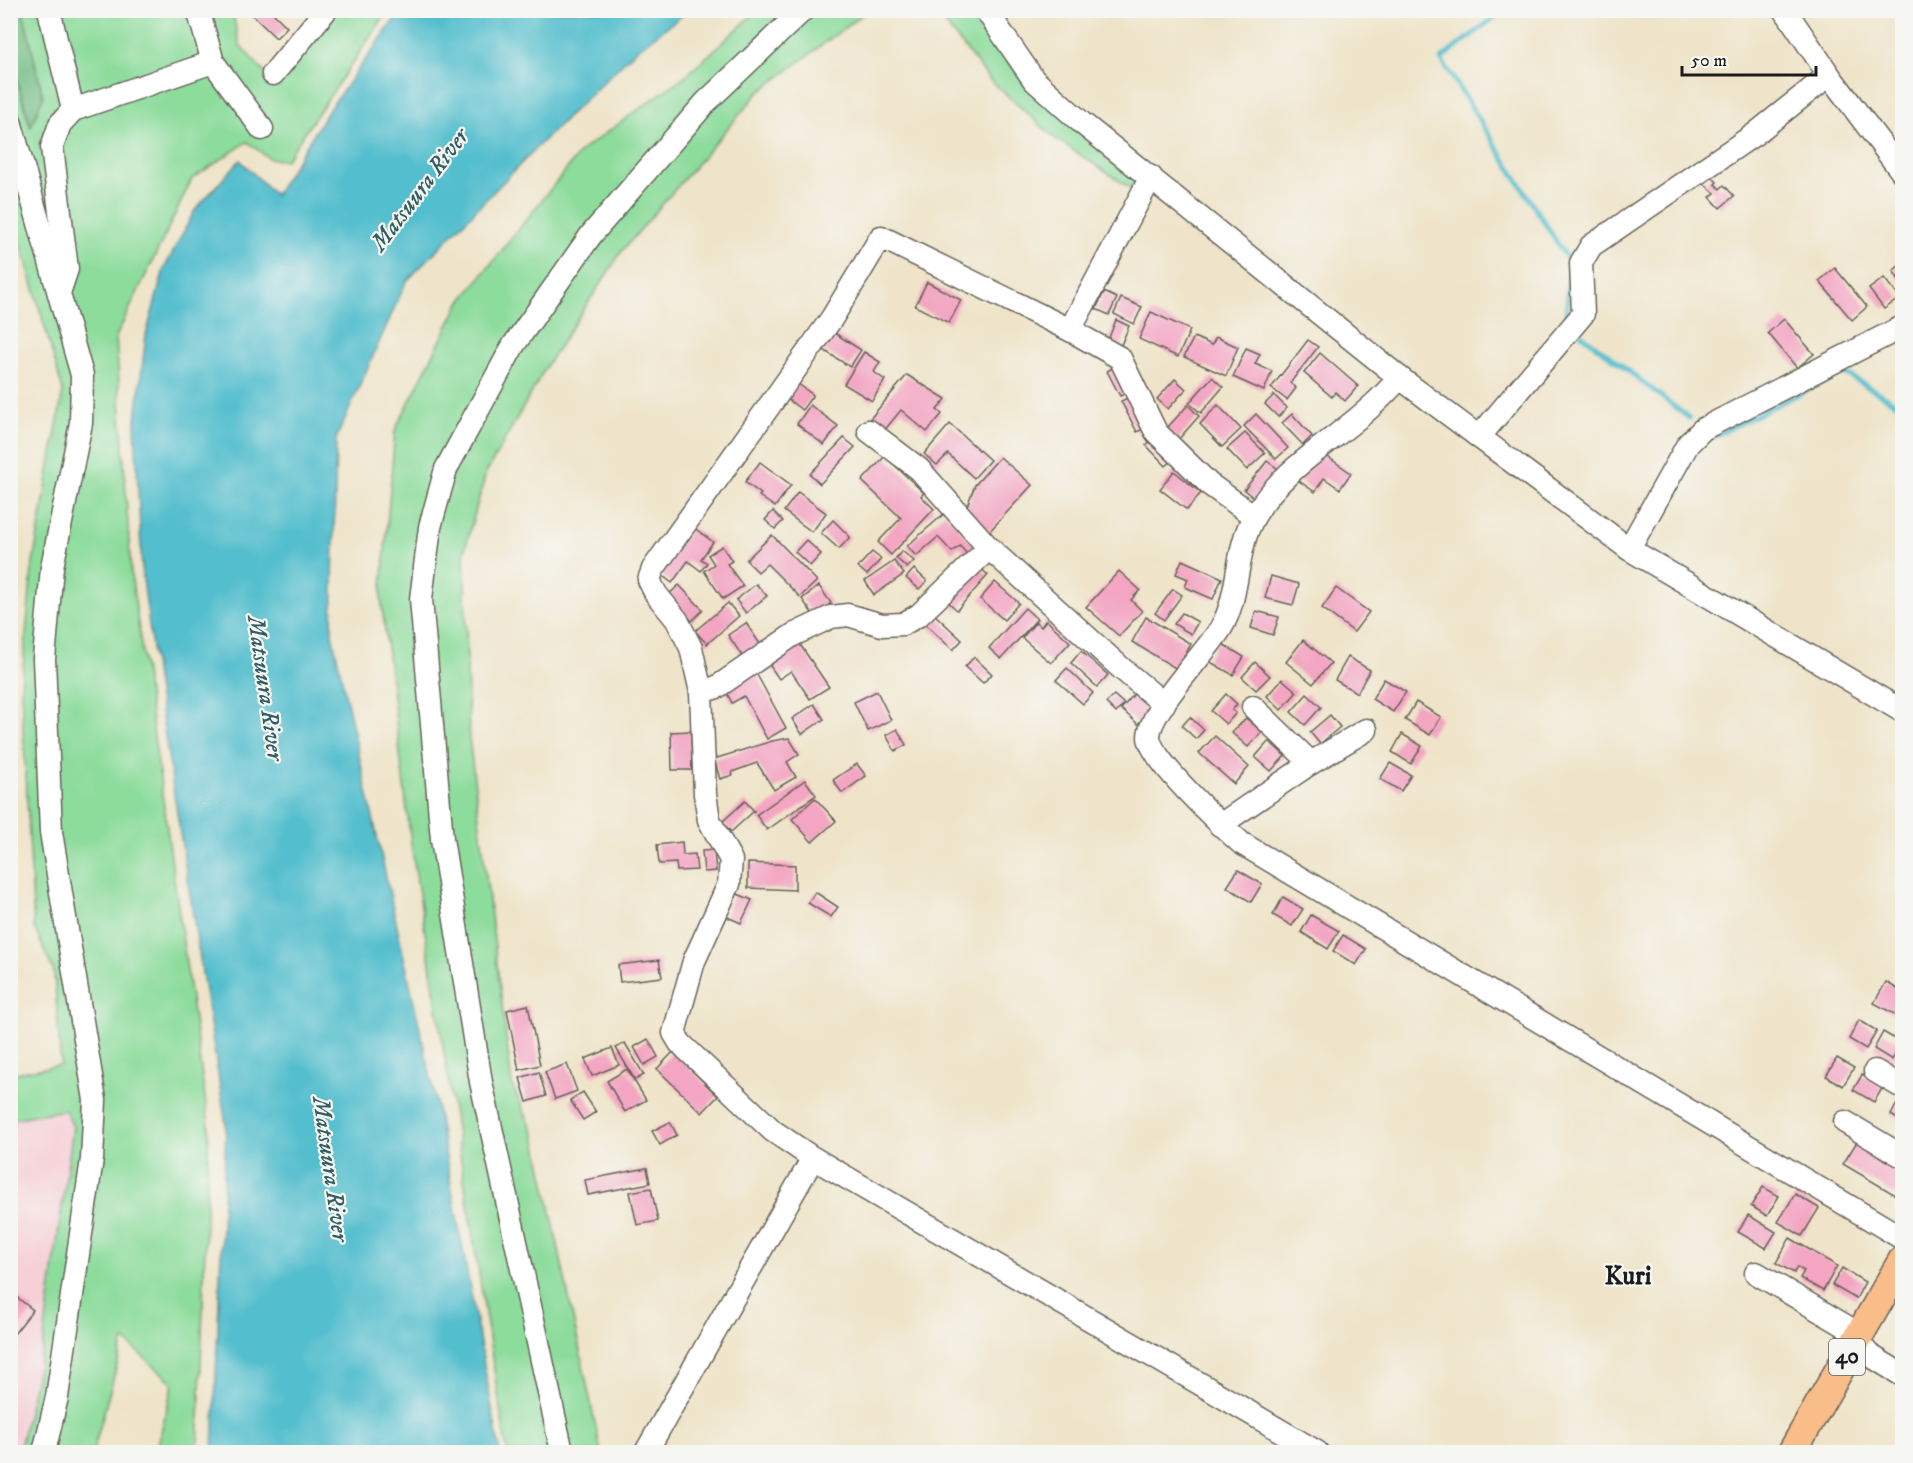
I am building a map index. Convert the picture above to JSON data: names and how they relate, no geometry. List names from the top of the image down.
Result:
{
  "streets": {
    "main road": ["40"]
  },
  "districts": ["Kuri"],
  "water": ["Matsuura River"],
  "scale_bar": "50 m"
}
